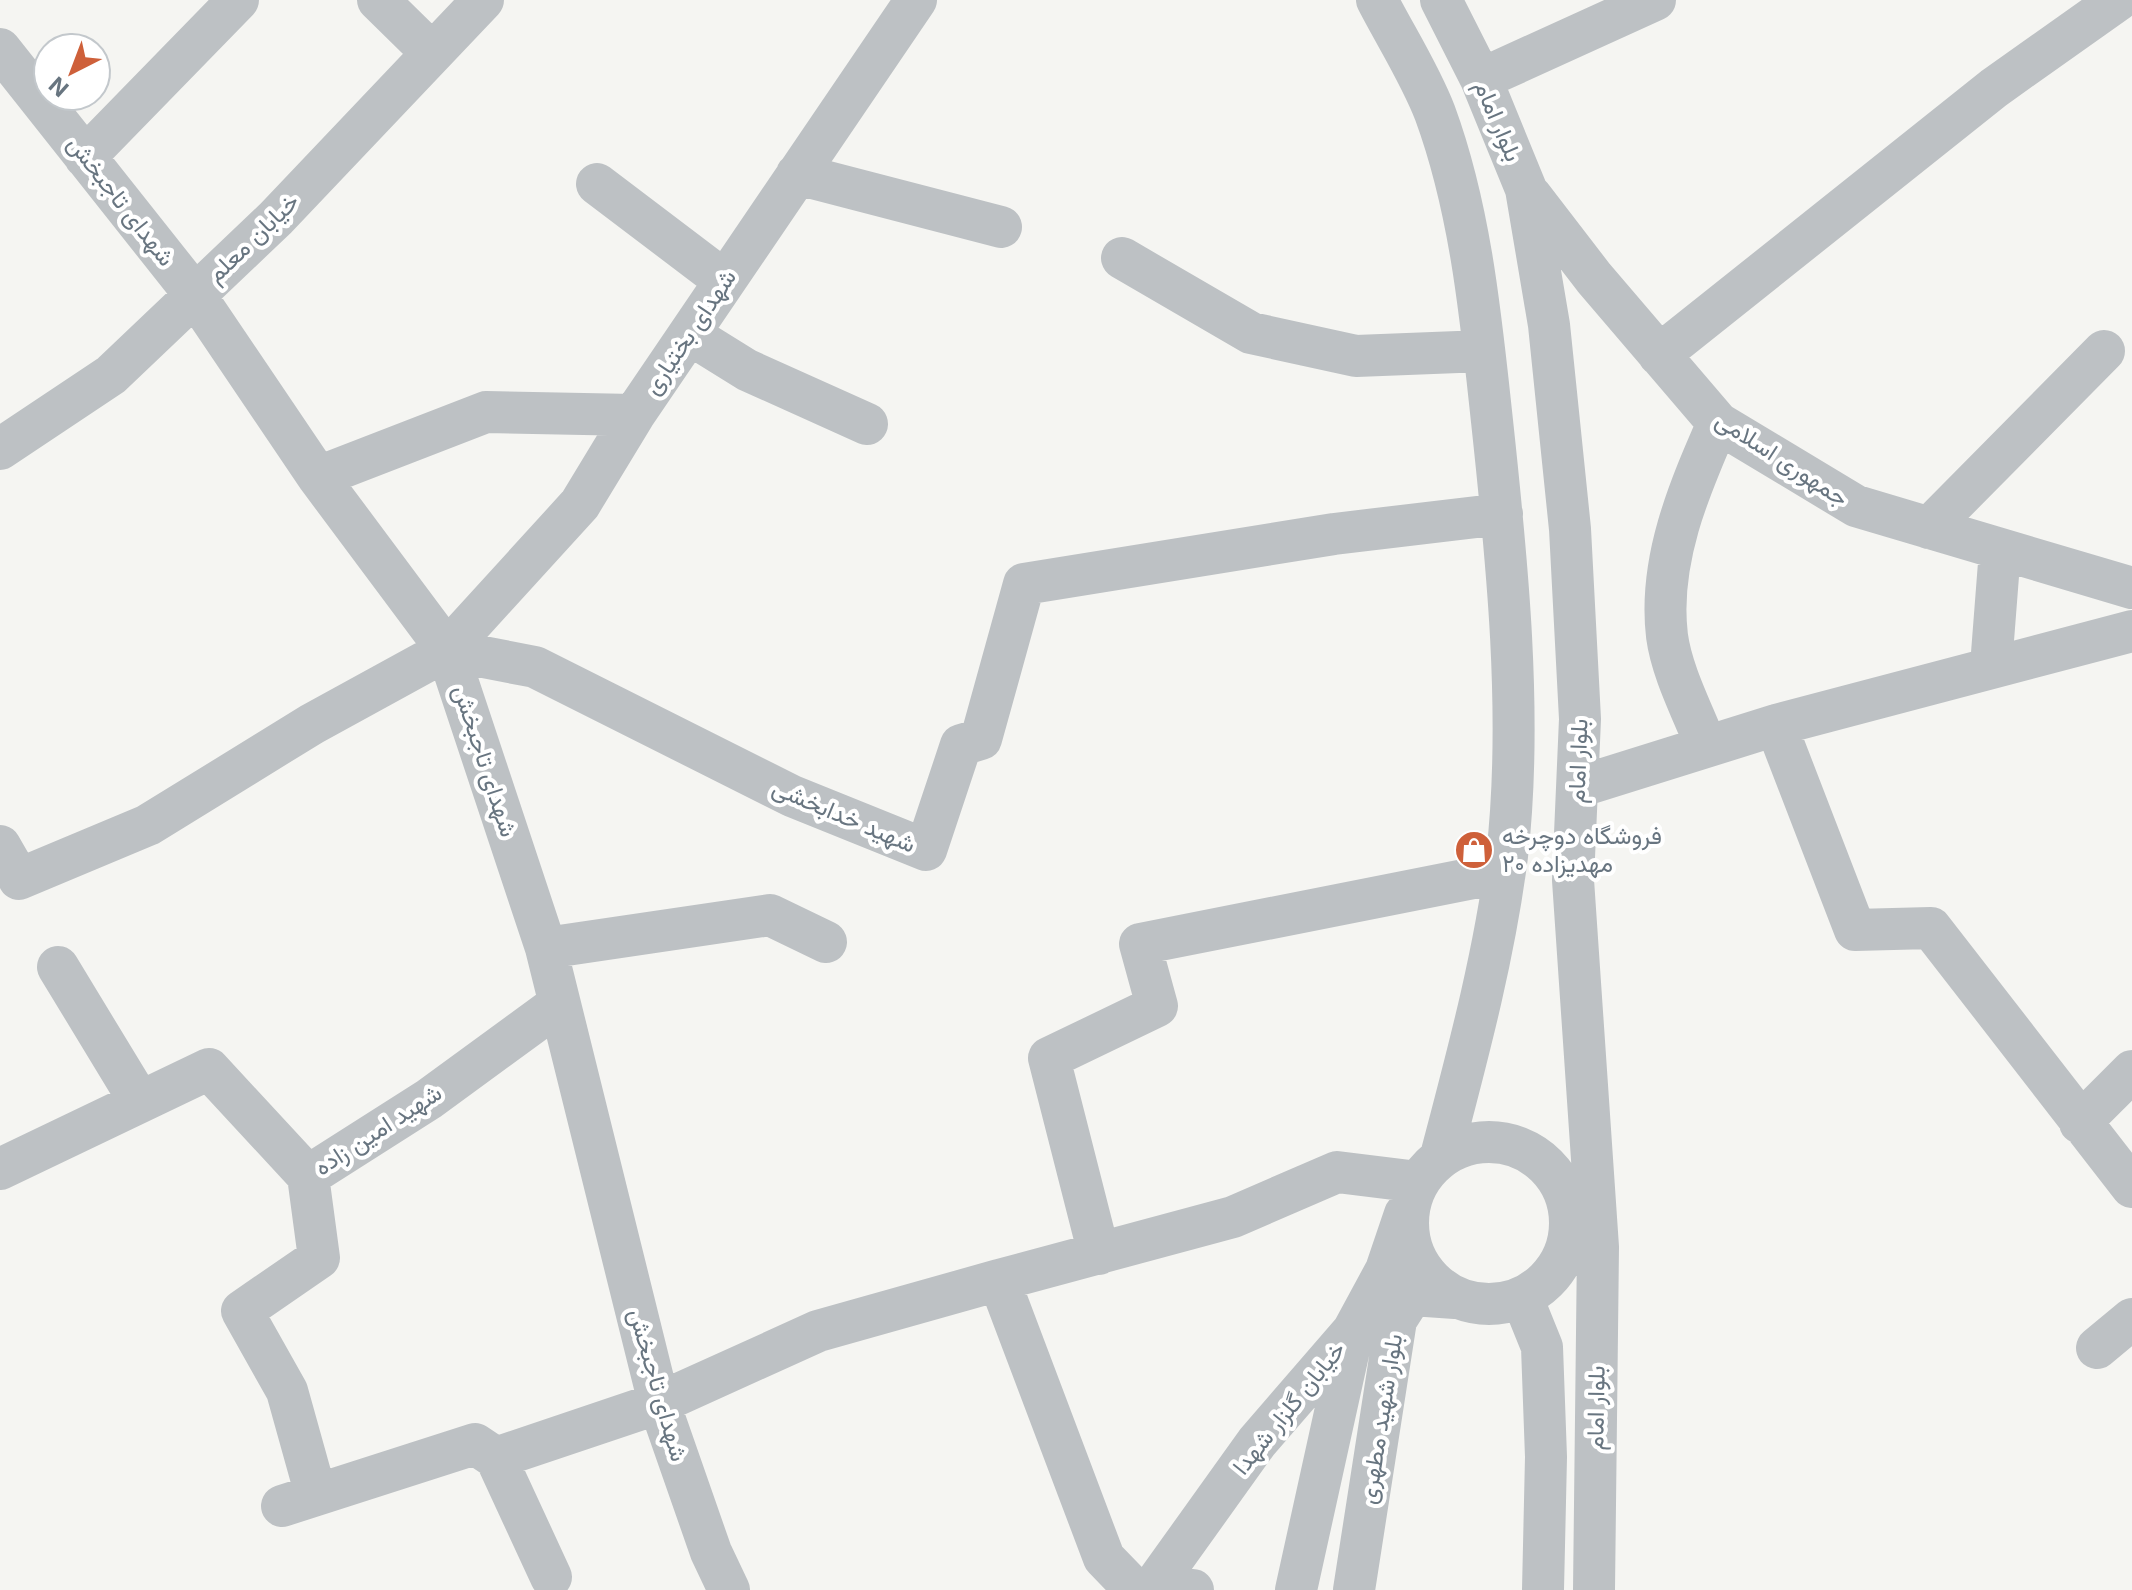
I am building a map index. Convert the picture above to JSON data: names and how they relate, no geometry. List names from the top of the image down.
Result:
{
  "streets": {
    "street": [
      "بلوار امام",
      "شهدای تاجبخش",
      "خیابان معلم",
      "شهدای بختیاری",
      "جمهوری اسلامی",
      "شهید خدابخشی",
      "شهید امین زاده",
      "خیابان گلزار شهدا",
      "بلوار شهید مطهری"
    ]
  },
  "crossings": [
    ["بلوار امام", "جمهوری اسلامی"],
    ["بلوار امام", "خیابان گلزار شهدا"],
    ["بلوار امام", "بلوار شهید مطهری"],
    ["شهدای تاجبخش", "خیابان معلم"],
    ["شهدای تاجبخش", "شهدای بختیاری"],
    ["شهدای تاجبخش", "شهید خدابخشی"],
    ["شهدای تاجبخش", "شهید امین زاده"],
    ["شهدای بختیاری", "شهید خدابخشی"],
    ["خیابان گلزار شهدا", "بلوار شهید مطهری"]
  ],
  "places": {
    "shop": ["فروشگاه دوچرخه ۲۰ مهدیزاده"]
  },
  "north": "bottom left"
}
